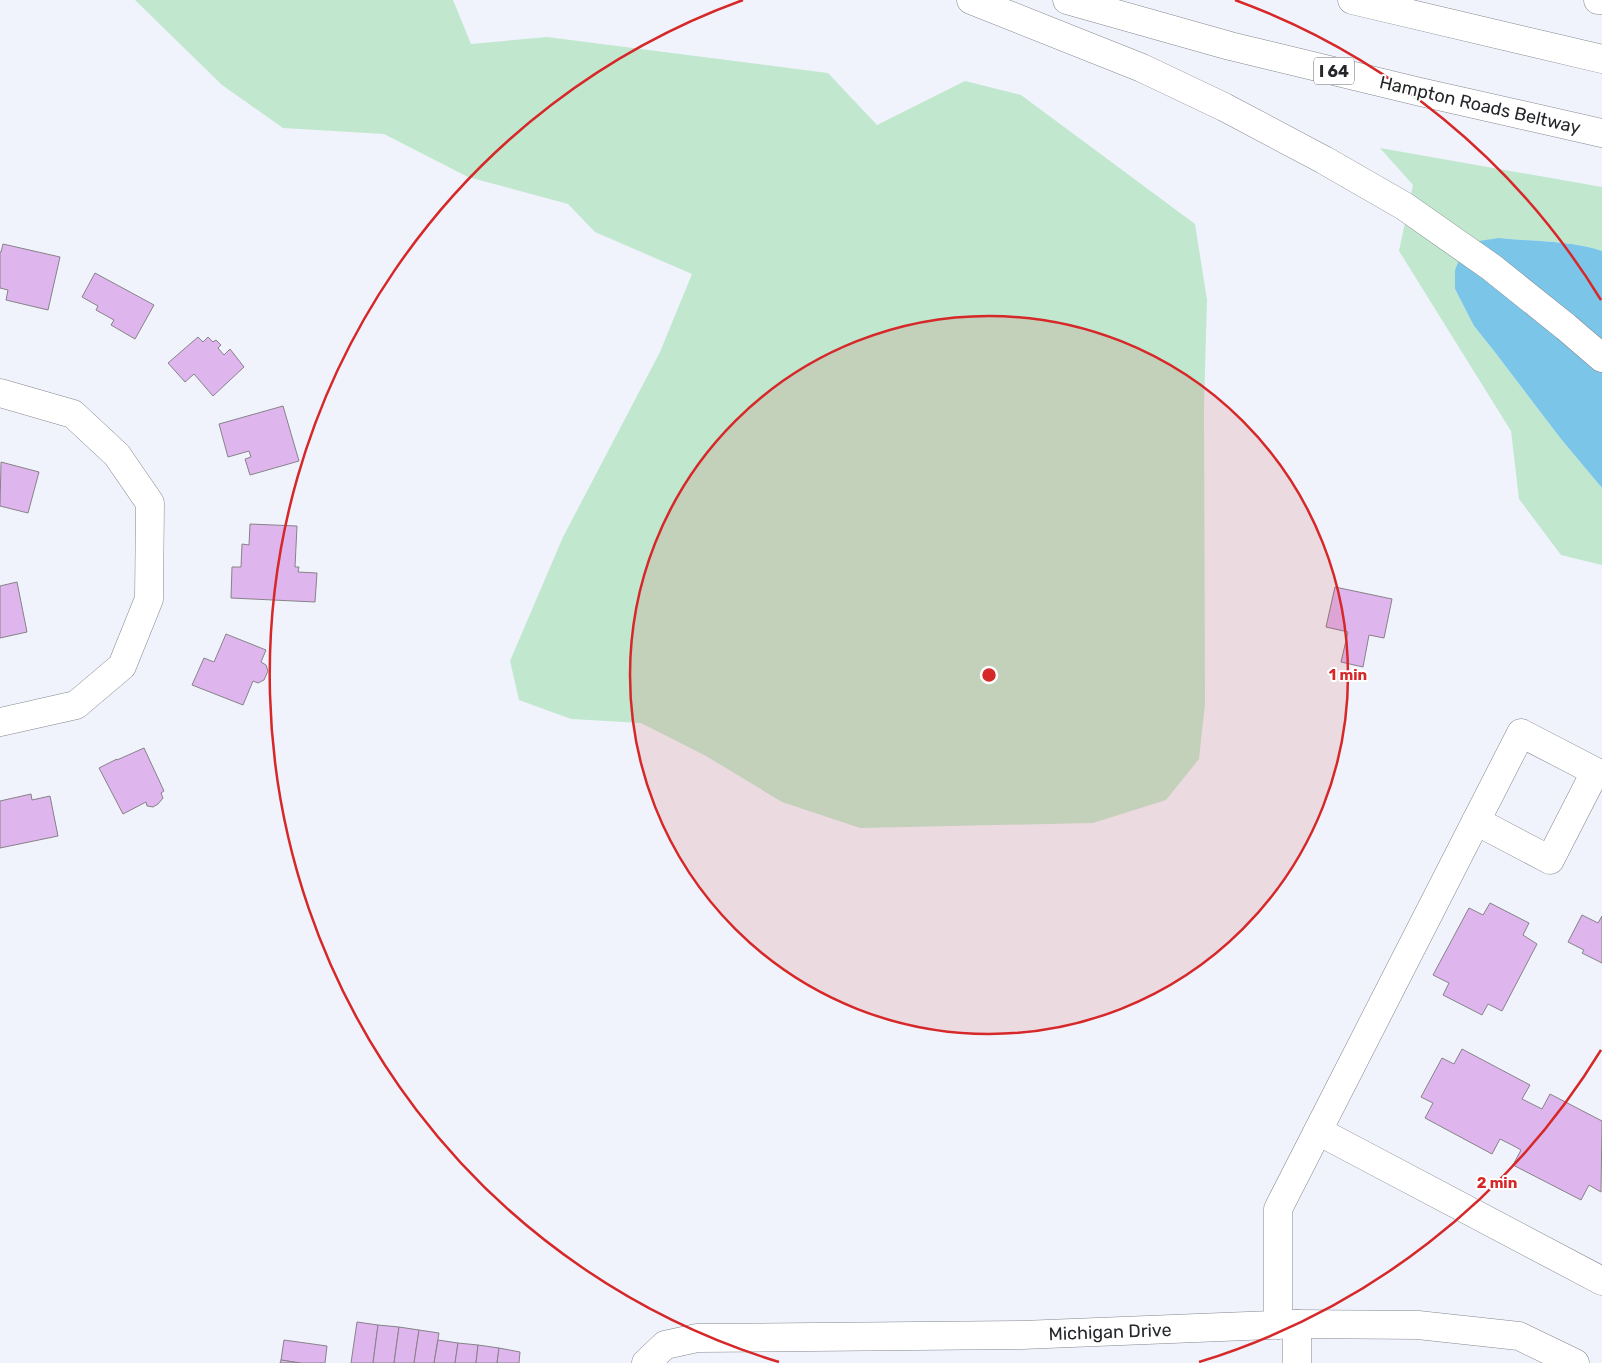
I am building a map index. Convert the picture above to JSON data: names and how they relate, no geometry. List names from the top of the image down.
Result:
{
  "streets": {
    "main road": ["I 64", "Hampton Roads Beltway", "Michigan Drive"]
  },
  "rings": ["1 min", "2 min"]
}
